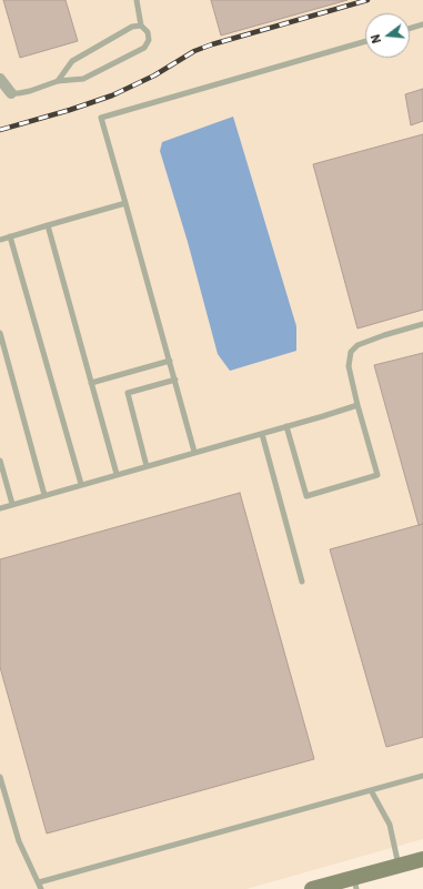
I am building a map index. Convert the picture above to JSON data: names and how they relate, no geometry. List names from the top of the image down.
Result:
{
  "north": "left"
}
